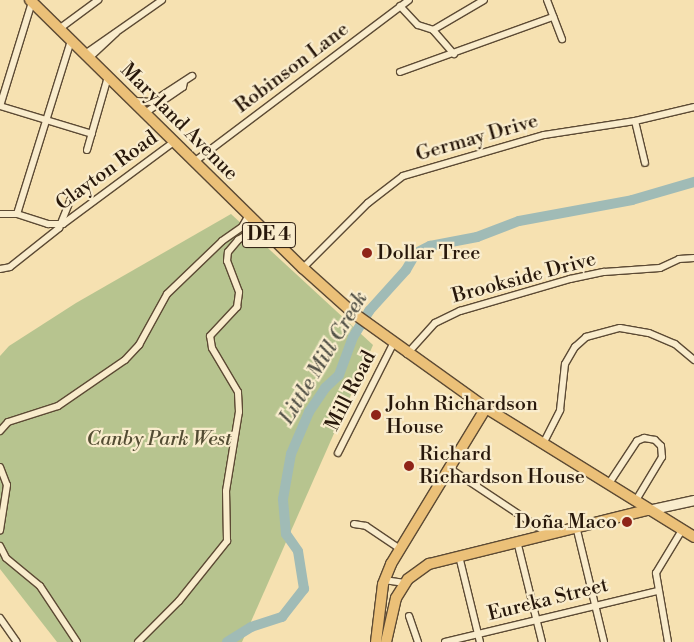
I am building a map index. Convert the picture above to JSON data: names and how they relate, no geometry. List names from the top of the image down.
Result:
{
  "streets": {
    "main road": ["Maryland Avenue", "DE 4"],
    "street": [
      "Robinson Lane",
      "Germay Drive",
      "Clayton Road",
      "Brookside Drive",
      "Mill Road",
      "Eureka Street"
    ]
  },
  "crossings": [
    ["Robinson Lane", "Maryland Avenue"],
    ["Maryland Avenue", "Germay Drive"],
    ["Maryland Avenue", "Clayton Road"],
    ["Maryland Avenue", "DE 4"],
    ["Germay Drive", "DE 4"],
    ["DE 4", "Brookside Drive"],
    ["DE 4", "Mill Road"]
  ],
  "water": ["Little Mill Creek"],
  "parks": ["Canby Park West"],
  "places": [
    "Dollar Tree",
    "John Richardson House",
    "Richard Richardson House",
    "Doña Maco"
  ]
}
